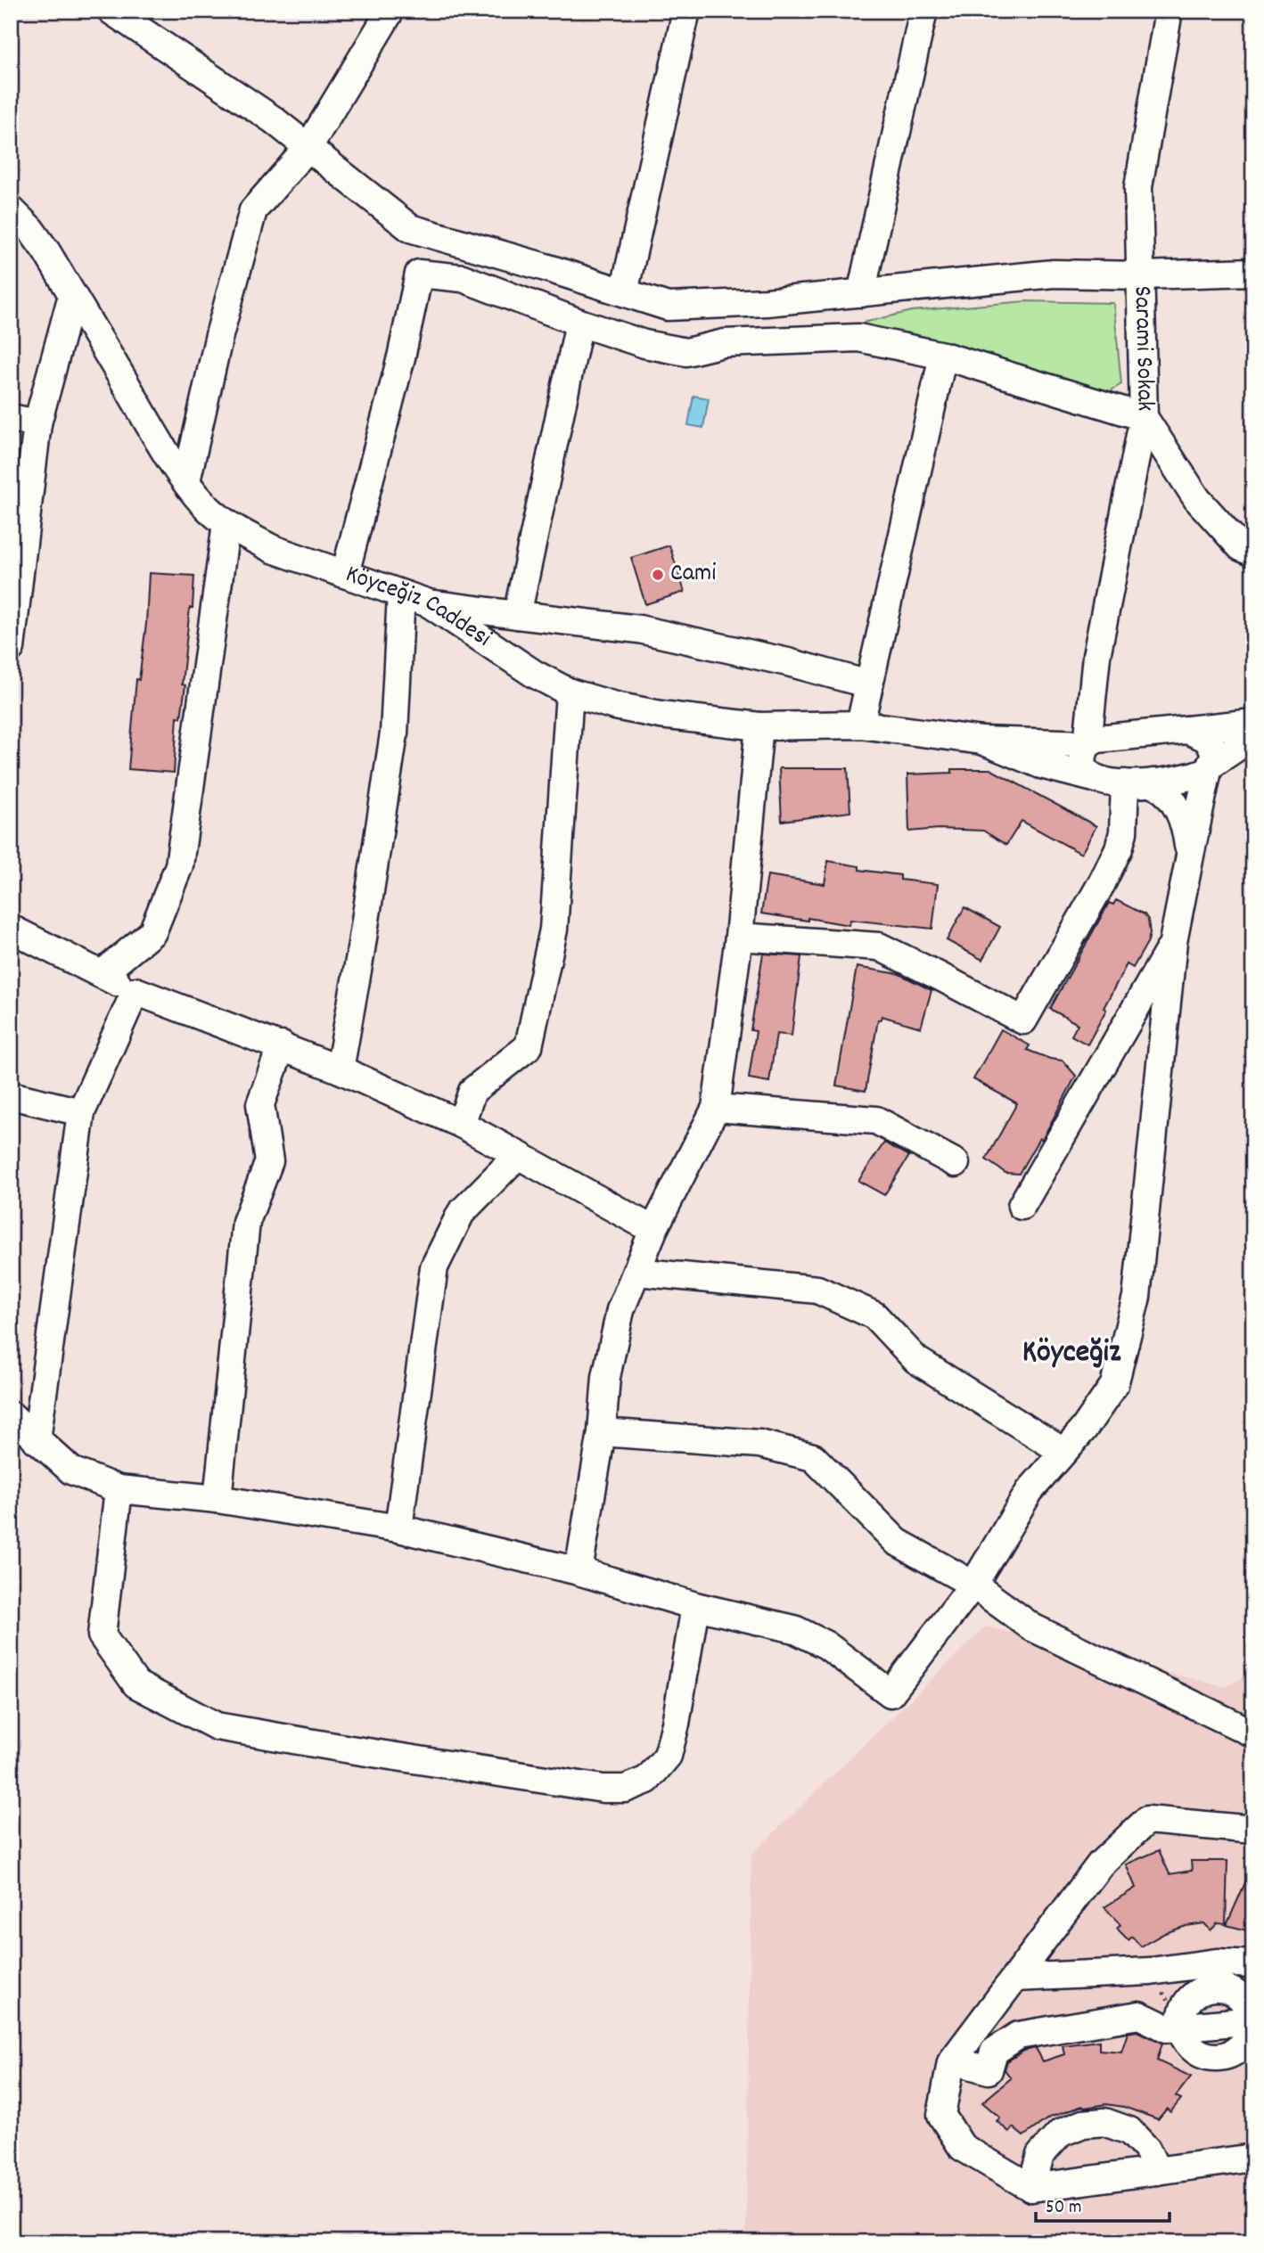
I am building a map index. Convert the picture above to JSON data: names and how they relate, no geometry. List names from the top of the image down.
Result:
{
  "streets": {
    "street": ["Sarami Sokak", "Köyceğiz Caddesi"]
  },
  "crossings": [
    ["Sarami Sokak", "Köyceğiz Caddesi"]
  ],
  "districts": ["Köyceğiz"],
  "places": ["Cami"],
  "scale_bar": "50 m"
}
